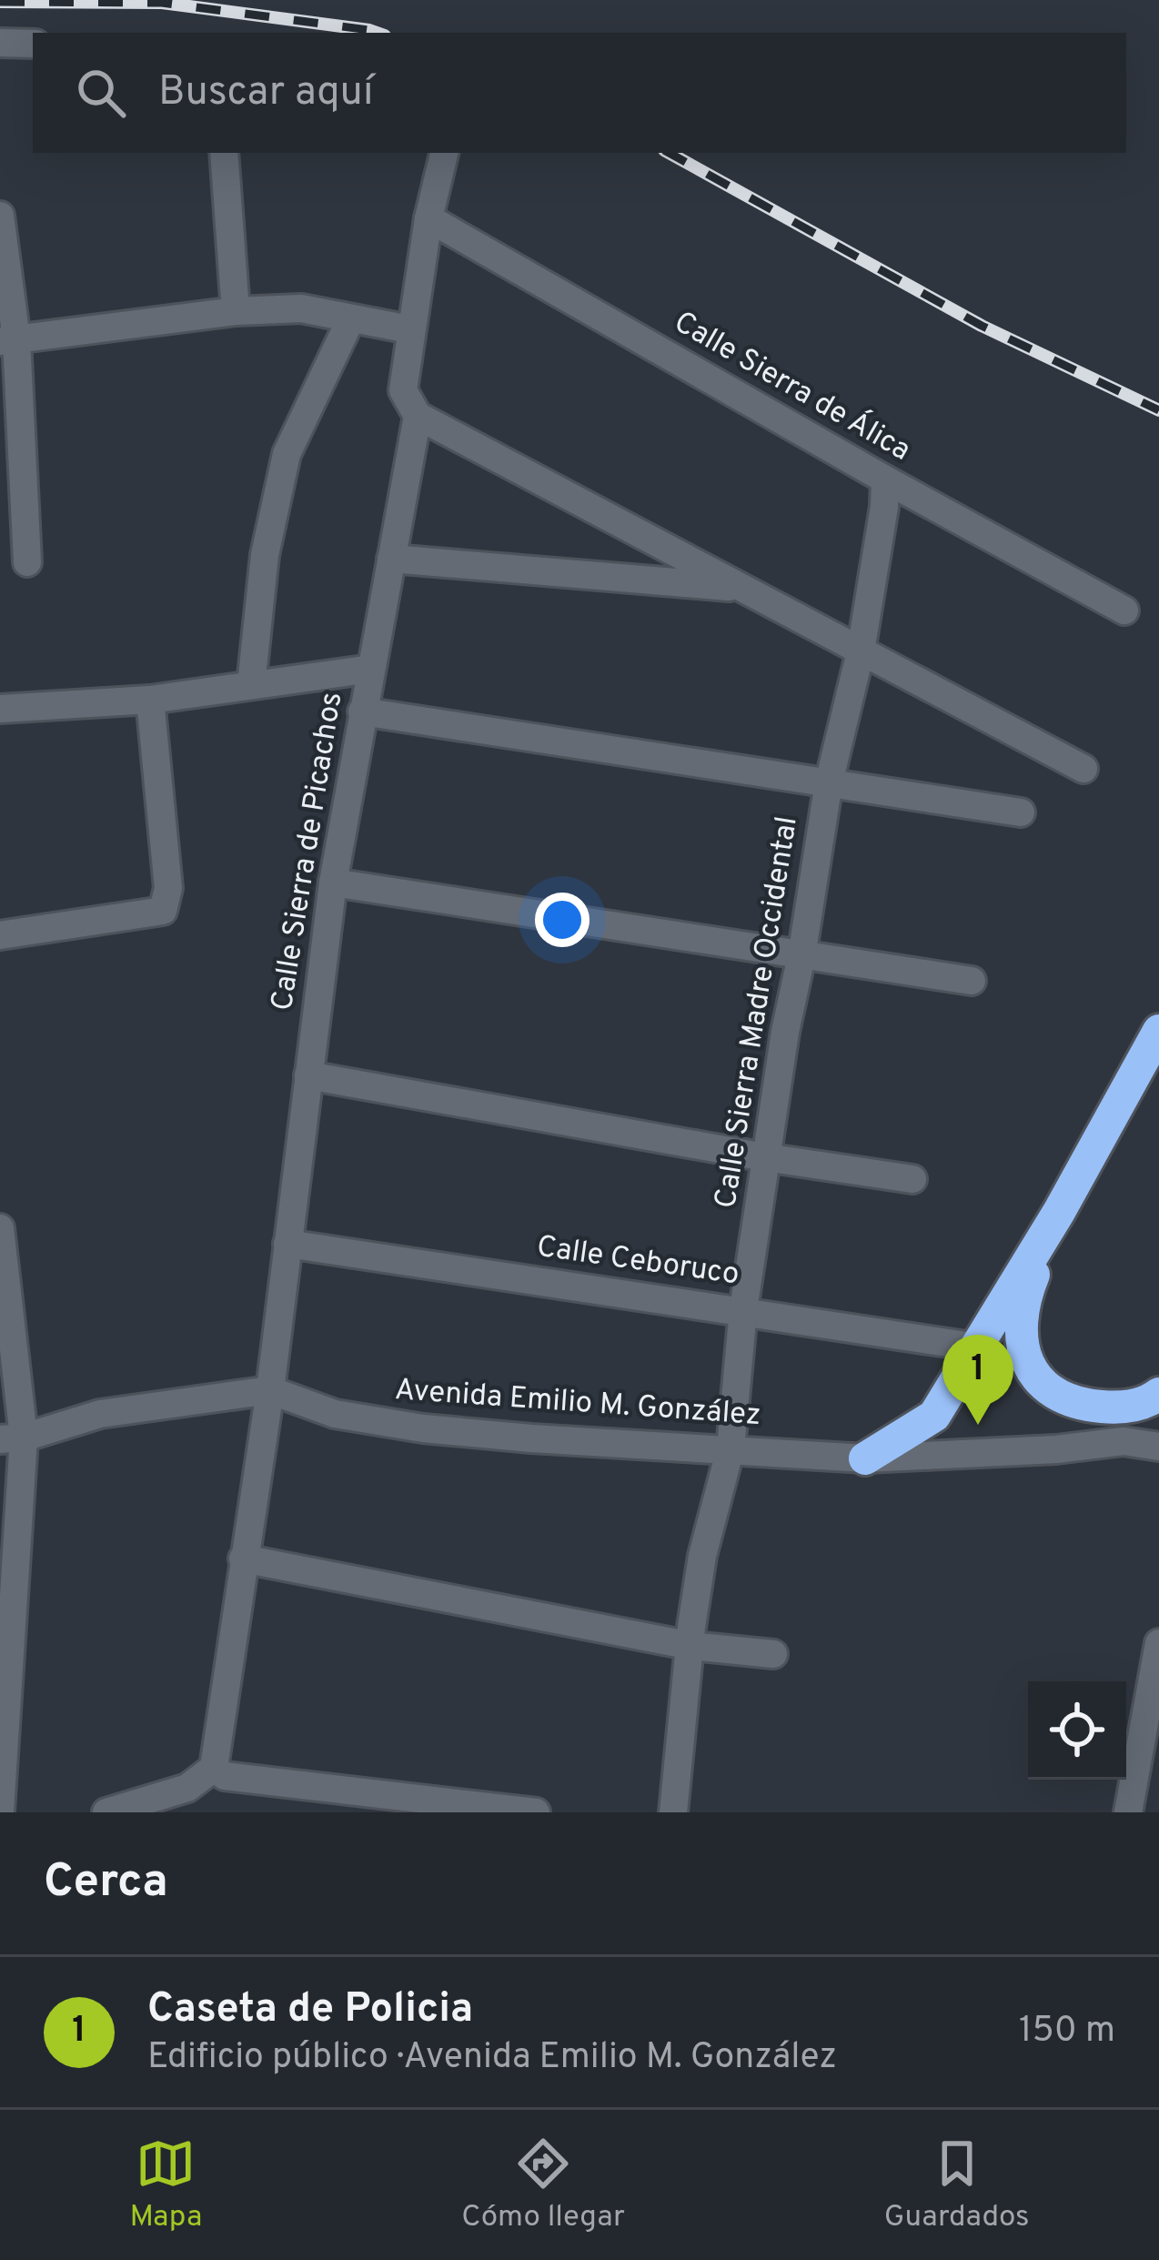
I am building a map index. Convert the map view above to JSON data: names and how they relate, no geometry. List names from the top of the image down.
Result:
{
  "streets": {
    "street": [
      "Calle Sierra de Álica",
      "Calle Sierra de Picachos",
      "Calle Sierra Madre Occidental",
      "Calle Ceboruco",
      "Avenida Emilio M. González"
    ]
  },
  "crossings": [
    ["Calle Sierra de Álica", "Calle Sierra de Picachos"],
    ["Calle Sierra de Álica", "Calle Sierra Madre Occidental"],
    ["Calle Sierra de Picachos", "Calle Ceboruco"],
    ["Calle Sierra de Picachos", "Avenida Emilio M. González"],
    ["Calle Sierra Madre Occidental", "Calle Ceboruco"],
    ["Calle Sierra Madre Occidental", "Avenida Emilio M. González"]
  ],
  "page": {
    "search": "Buscar aquí",
    "pins": "1",
    "heading": "Cerca",
    "list": [
      {
        "mark": "1",
        "name": "Caseta de Policia",
        "note": "Edificio público · Avenida Emilio M. González",
        "value": "150 m"
      }
    ],
    "nav": ["Mapa", "Cómo llegar", "Guardados"]
  }
}
